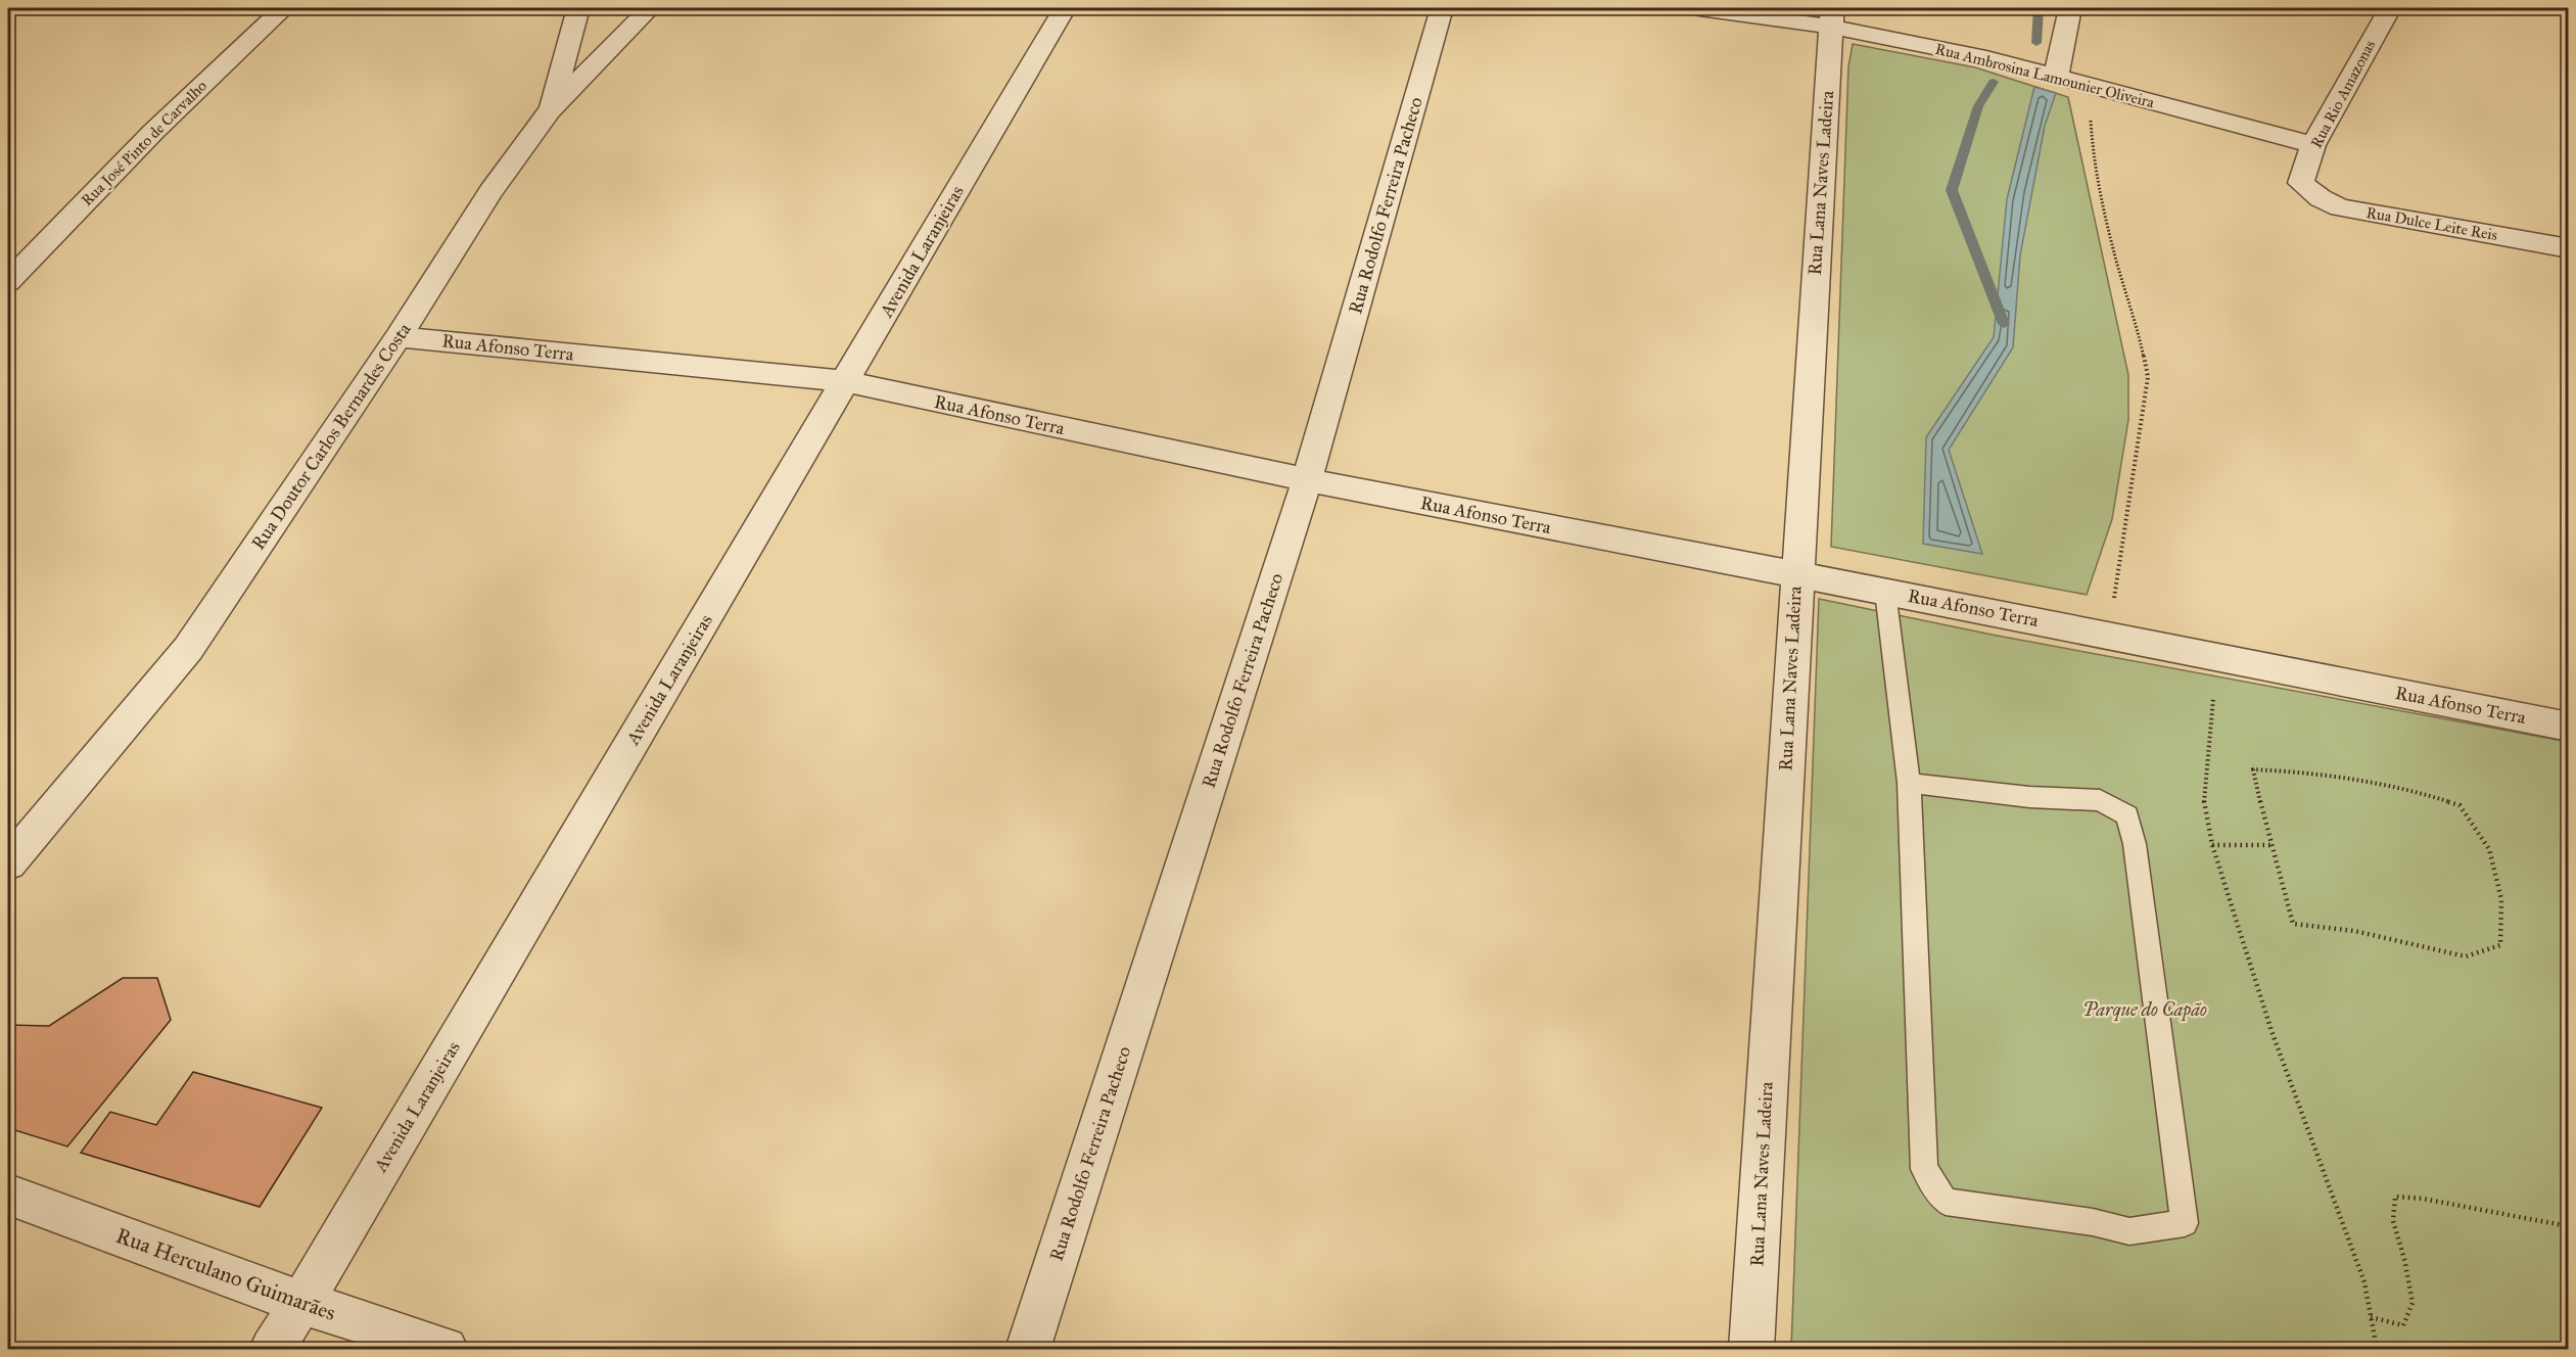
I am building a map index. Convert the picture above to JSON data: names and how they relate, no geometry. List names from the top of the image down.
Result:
{
  "streets": {
    "street": [
      "Rua Ambrosina Lamounier Oliveira",
      "Rua Rio Amazonas",
      "Rua José Pinto de Carvalho",
      "Rua Lana Naves Ladeira",
      "Rua Rodolfo Ferreira Pacheco",
      "Rua Dulce Leite Reis",
      "Avenida Laranjeiras",
      "Rua Afonso Terra",
      "Rua Doutor Carlos Bernardes Costa",
      "Rua Herculano Guimarães"
    ]
  },
  "crossings": [
    ["Rua Ambrosina Lamounier Oliveira", "Rua Rio Amazonas"],
    ["Rua Ambrosina Lamounier Oliveira", "Rua Lana Naves Ladeira"],
    ["Rua Rio Amazonas", "Rua Dulce Leite Reis"],
    ["Rua Lana Naves Ladeira", "Rua Afonso Terra"],
    ["Rua Rodolfo Ferreira Pacheco", "Rua Afonso Terra"],
    ["Avenida Laranjeiras", "Rua Afonso Terra"],
    ["Avenida Laranjeiras", "Rua Herculano Guimarães"],
    ["Rua Afonso Terra", "Rua Doutor Carlos Bernardes Costa"]
  ],
  "parks": ["Parque do Capão"]
}
